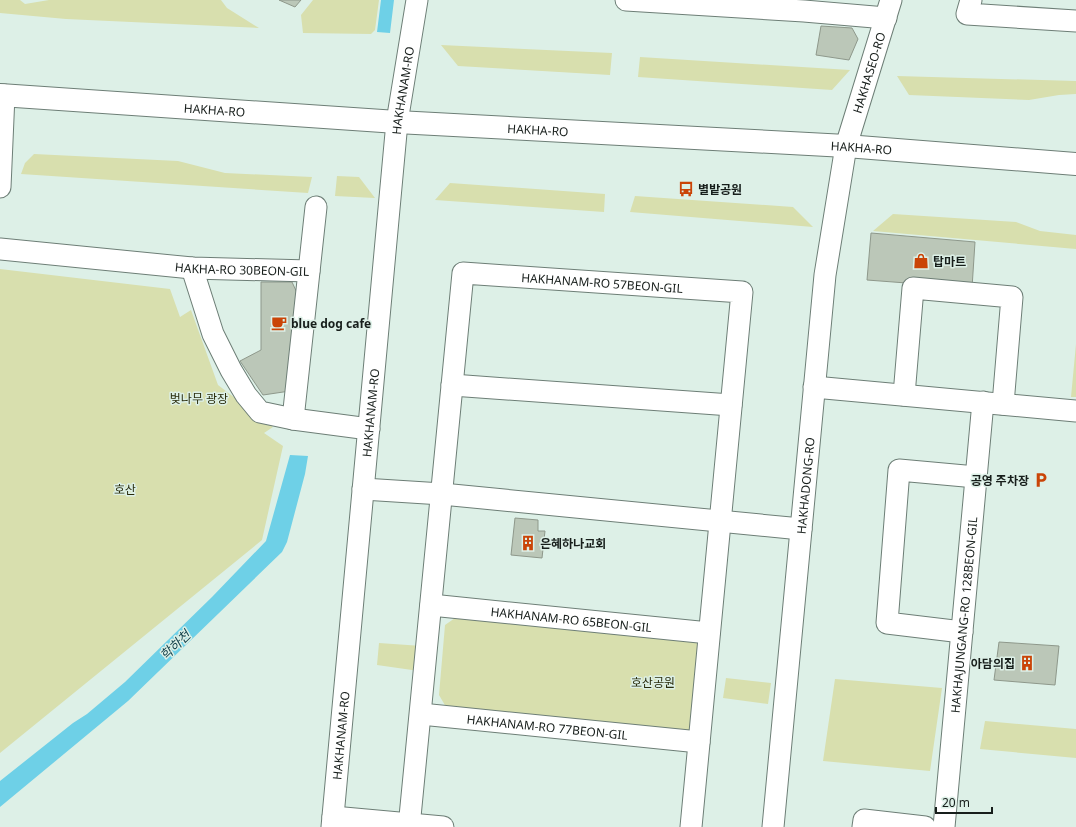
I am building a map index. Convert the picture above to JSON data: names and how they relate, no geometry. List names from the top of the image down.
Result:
{
  "streets": {
    "street": [
      "HAKHASEO-RO",
      "HAKHANAM-RO",
      "HAKHA-RO",
      "HAKHA-RO 30BEON-GIL",
      "HAKHANAM-RO 57BEON-GIL",
      "HAKHADONG-RO",
      "HAKHAJUNGANG-RO 128BEON-GIL",
      "HAKHANAM-RO 65BEON-GIL",
      "HAKHANAM-RO 77BEON-GIL"
    ]
  },
  "crossings": [
    ["HAKHASEO-RO", "HAKHA-RO"],
    ["HAKHASEO-RO", "HAKHADONG-RO"],
    ["HAKHANAM-RO", "HAKHA-RO"],
    ["HAKHA-RO", "HAKHADONG-RO"]
  ],
  "water": ["학하천"],
  "parks": ["벚나무 광장", "호산", "호산공원"],
  "places": {
    "bus stop": ["별밭공원"],
    "shop": ["탑마트"],
    "cafe": ["blue dog cafe"],
    "parking": ["공영 주차장"],
    "building": ["은혜하나교회", "아담의집"]
  },
  "scale_bar": "20 m"
}
